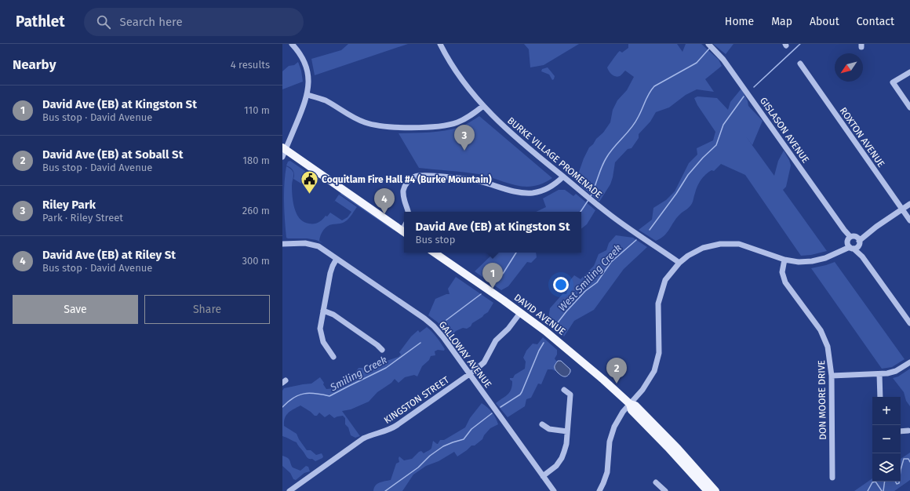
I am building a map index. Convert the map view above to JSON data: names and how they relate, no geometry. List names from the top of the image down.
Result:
{
  "streets": {
    "main road": ["DAVID AVENUE"],
    "street": [
      "GISLASON AVENUE",
      "ROXTON AVENUE",
      "BURKE VILLAGE PROMENADE",
      "GALLOWAY AVENUE",
      "KINGSTON STREET",
      "DON MOORE DRIVE"
    ]
  },
  "crossings": [
    ["DAVID AVENUE", "KINGSTON STREET"],
    ["GALLOWAY AVENUE", "KINGSTON STREET"]
  ],
  "water": ["West Smiling Creek", "Smiling Creek"],
  "places": {
    "public building": ["Coquitlam Fire Hall #4 (Burke Mountain)"]
  },
  "north": "bottom left",
  "page": {
    "header": "Pathlet",
    "search": "Search here",
    "nav": [
      "Home",
      "Map",
      "About",
      "Contact"
    ],
    "heading": ["Nearby", "4 results"],
    "list": [
      {
        "mark": "1",
        "name": "David Ave (EB) at Kingston St",
        "note": "Bus stop · David Avenue",
        "value": "110 m"
      },
      {
        "mark": "2",
        "name": "David Ave (EB) at Soball St",
        "note": "Bus stop · David Avenue",
        "value": "180 m"
      },
      {
        "mark": "3",
        "name": "Riley Park",
        "note": "Park · Riley Street",
        "value": "260 m"
      },
      {
        "mark": "4",
        "name": "David Ave (EB) at Riley St",
        "note": "Bus stop · David Avenue",
        "value": "300 m"
      }
    ],
    "pins": [
      "3",
      "4",
      "1",
      "2"
    ],
    "popup": ["David Ave (EB) at Kingston St", "Bus stop"],
    "buttons": ["Save", "Share"],
    "map_buttons": ["+", "−"]
  }
}
